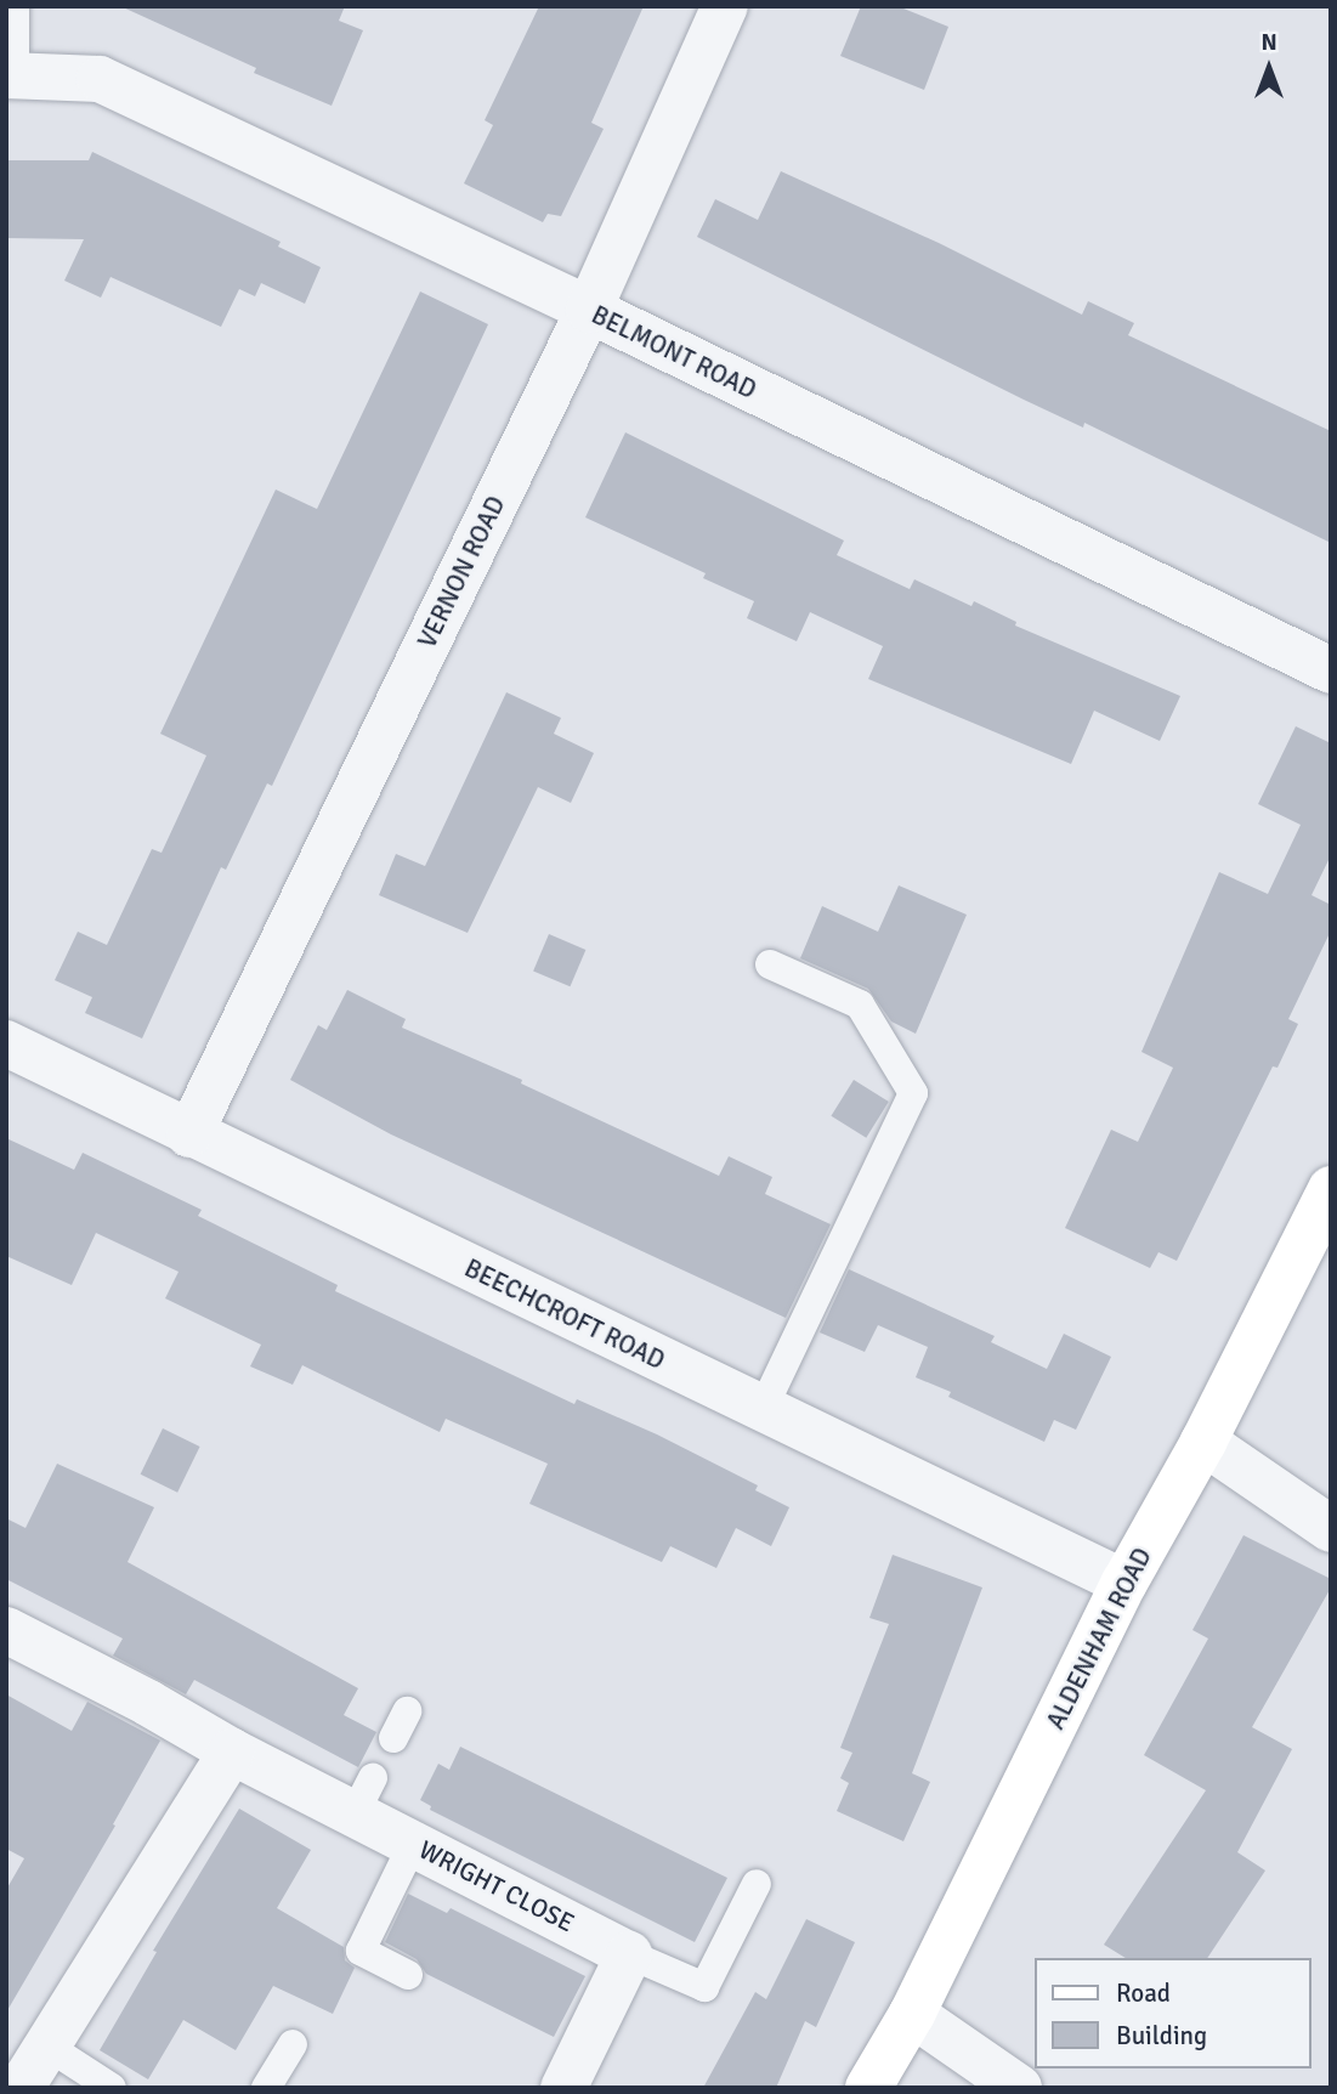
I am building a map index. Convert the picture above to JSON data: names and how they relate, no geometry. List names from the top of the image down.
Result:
{
  "streets": {
    "main road": ["ALDENHAM ROAD"],
    "street": [
      "BELMONT ROAD",
      "VERNON ROAD",
      "BEECHCROFT ROAD",
      "WRIGHT CLOSE"
    ]
  },
  "crossings": [
    ["BELMONT ROAD", "VERNON ROAD"],
    ["VERNON ROAD", "BEECHCROFT ROAD"],
    ["BEECHCROFT ROAD", "ALDENHAM ROAD"]
  ],
  "legend": ["Road", "Building"],
  "north": "top"
}
